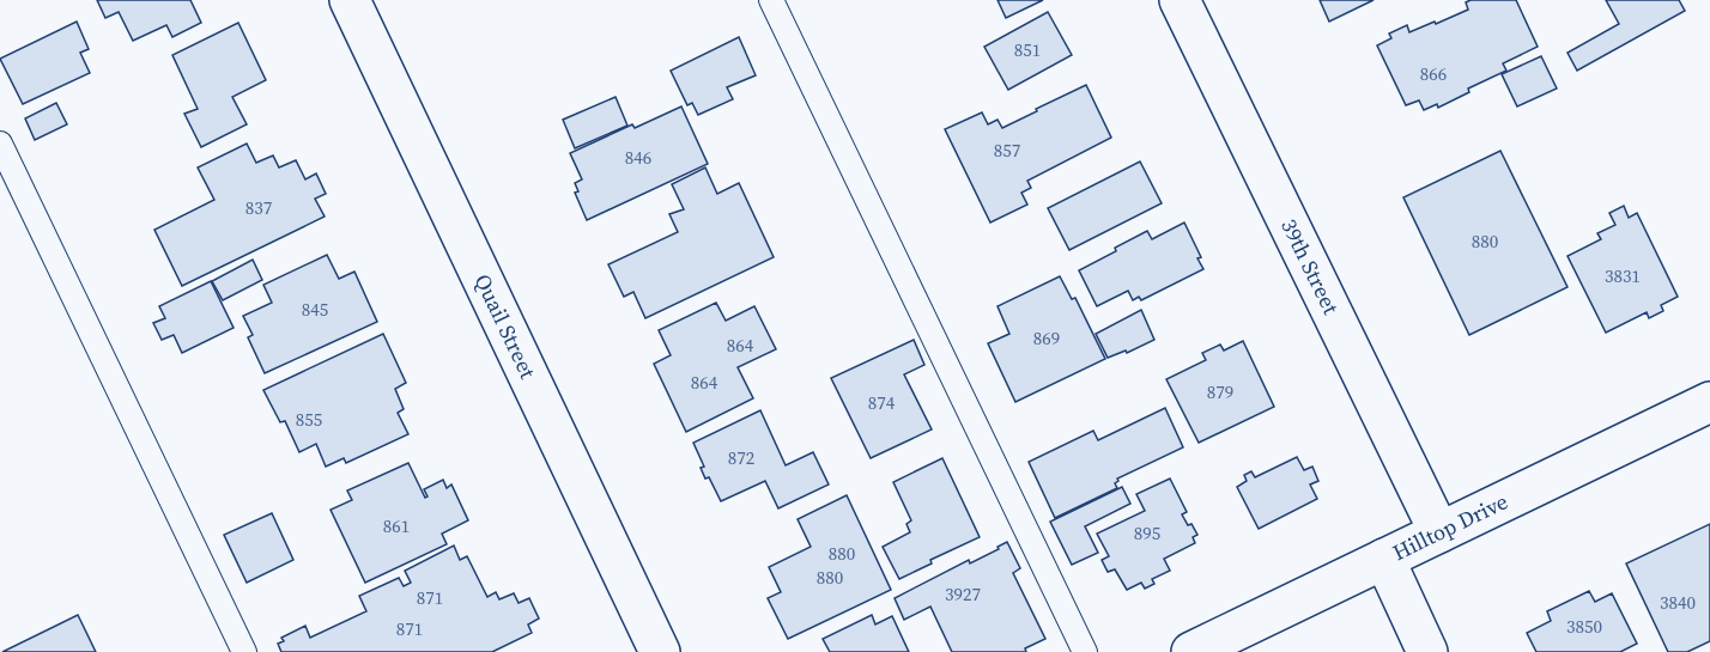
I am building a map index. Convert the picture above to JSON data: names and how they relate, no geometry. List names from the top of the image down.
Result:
{
  "streets": {
    "street": ["39th Street", "Quail Street", "Hilltop Drive"]
  },
  "crossings": [
    ["39th Street", "Hilltop Drive"]
  ],
  "house_numbers": [
    "851",
    "866",
    "857",
    "846",
    "837",
    "880",
    "3831",
    "845",
    "869",
    "864",
    "864",
    "879",
    "874",
    "855",
    "872",
    "861",
    "895",
    "880",
    "880",
    "3927",
    "871",
    "3840",
    "3850",
    "871"
  ]
}
